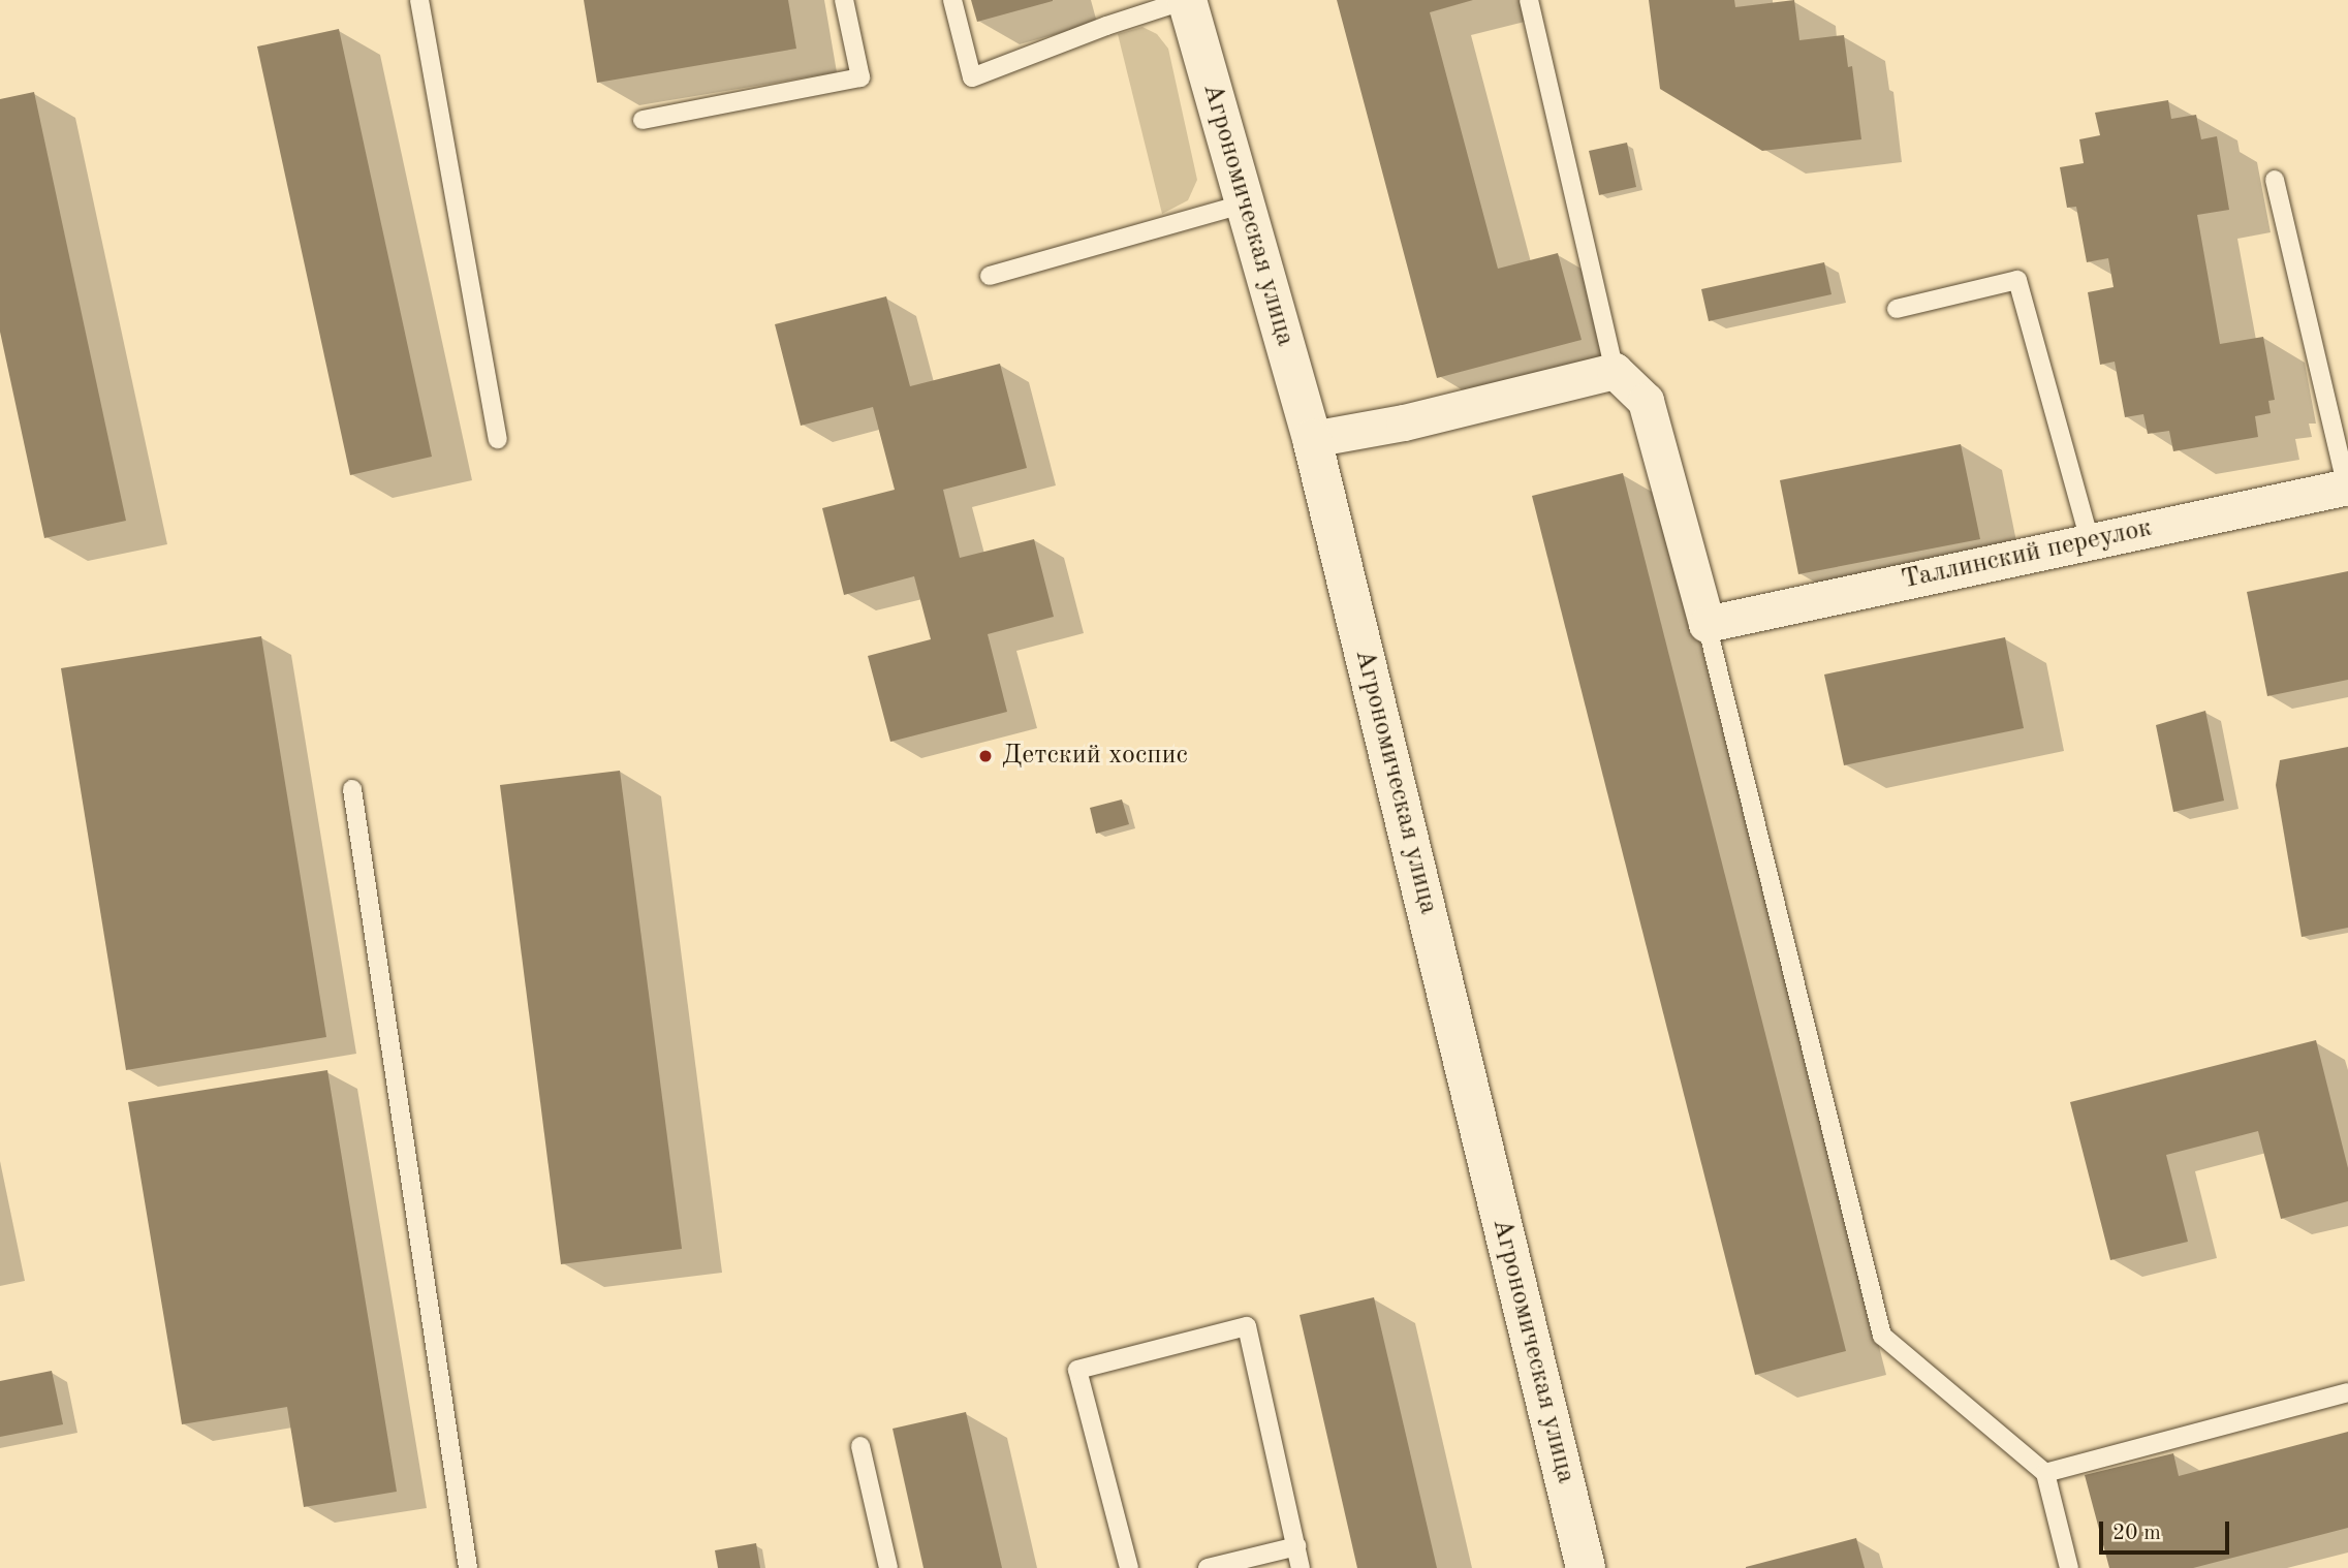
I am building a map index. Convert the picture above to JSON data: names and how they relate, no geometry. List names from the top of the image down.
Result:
{
  "streets": {
    "street": ["Агрономическая улица", "Таллинский переулок"]
  },
  "places": ["Детский хоспис"],
  "scale_bar": "20 m"
}
